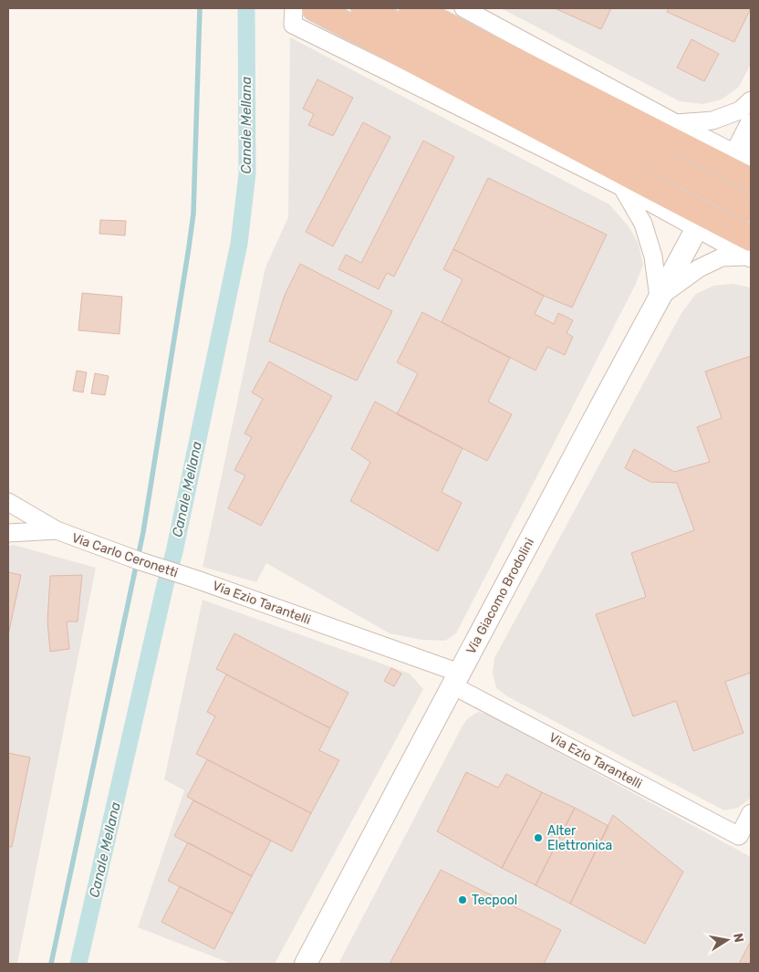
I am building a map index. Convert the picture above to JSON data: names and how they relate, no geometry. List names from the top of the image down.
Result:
{
  "streets": {
    "street": ["Via Carlo Ceronetti", "Via Giacomo Brodolini", "Via Ezio Tarantelli"]
  },
  "crossings": [
    ["Via Carlo Ceronetti", "Via Ezio Tarantelli"],
    ["Via Giacomo Brodolini", "Via Ezio Tarantelli"]
  ],
  "water": ["Canale Mellana"],
  "places": ["Alter Elettronica", "Tecpool"],
  "north": "right"
}
